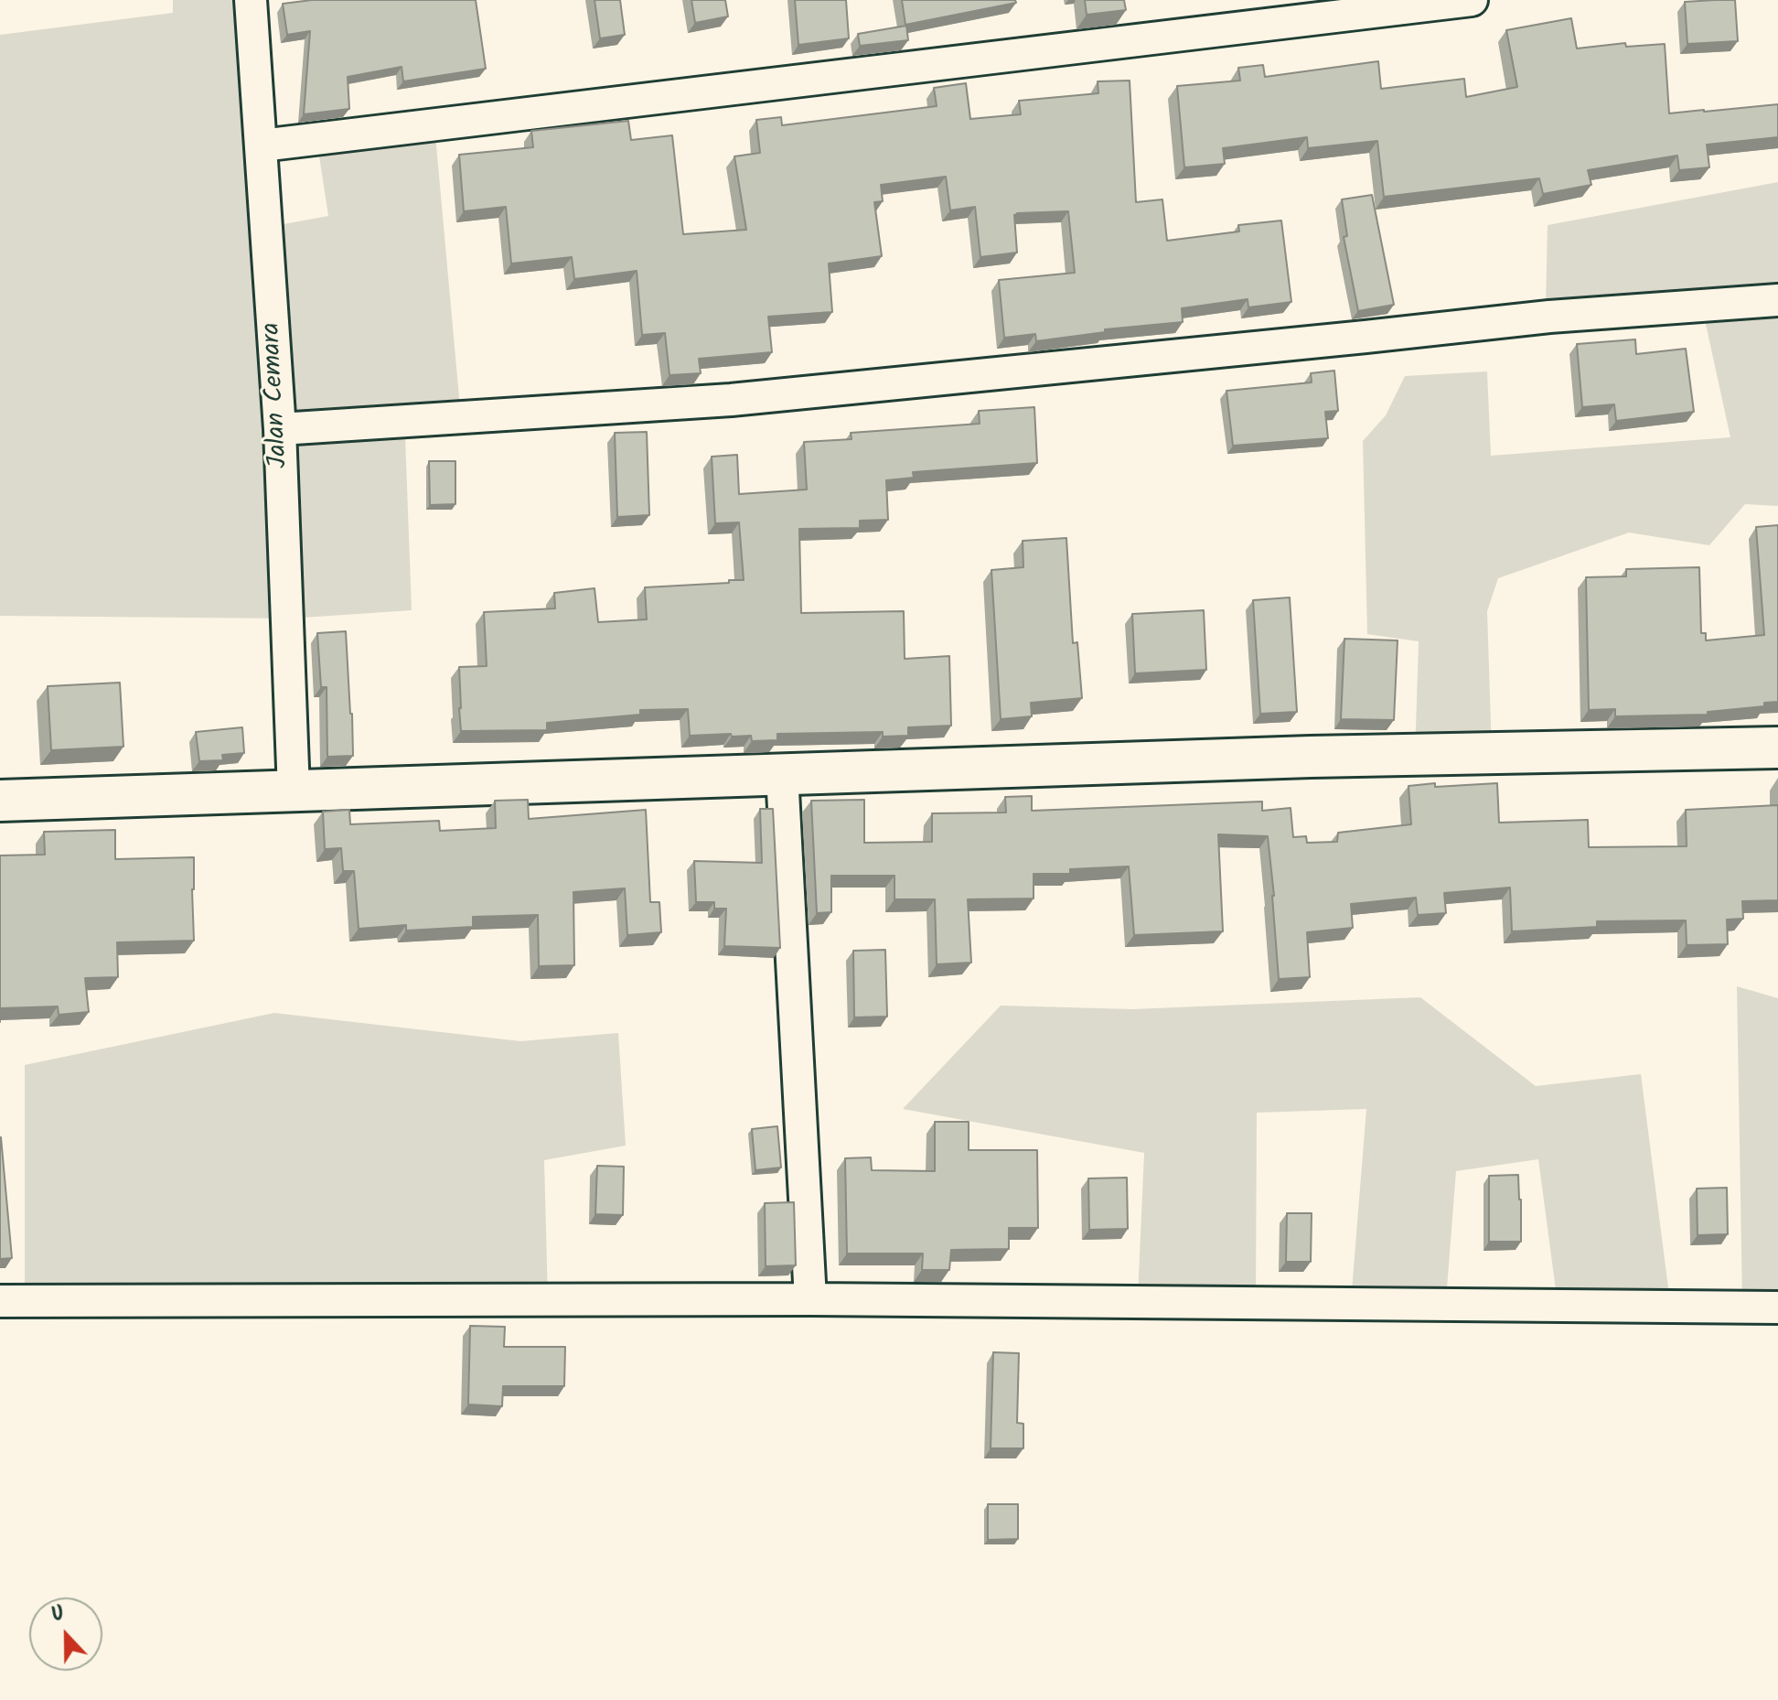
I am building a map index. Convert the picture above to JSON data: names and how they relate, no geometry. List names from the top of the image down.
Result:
{
  "streets": {
    "street": ["Jalan Cemara"]
  },
  "north": "top"
}
